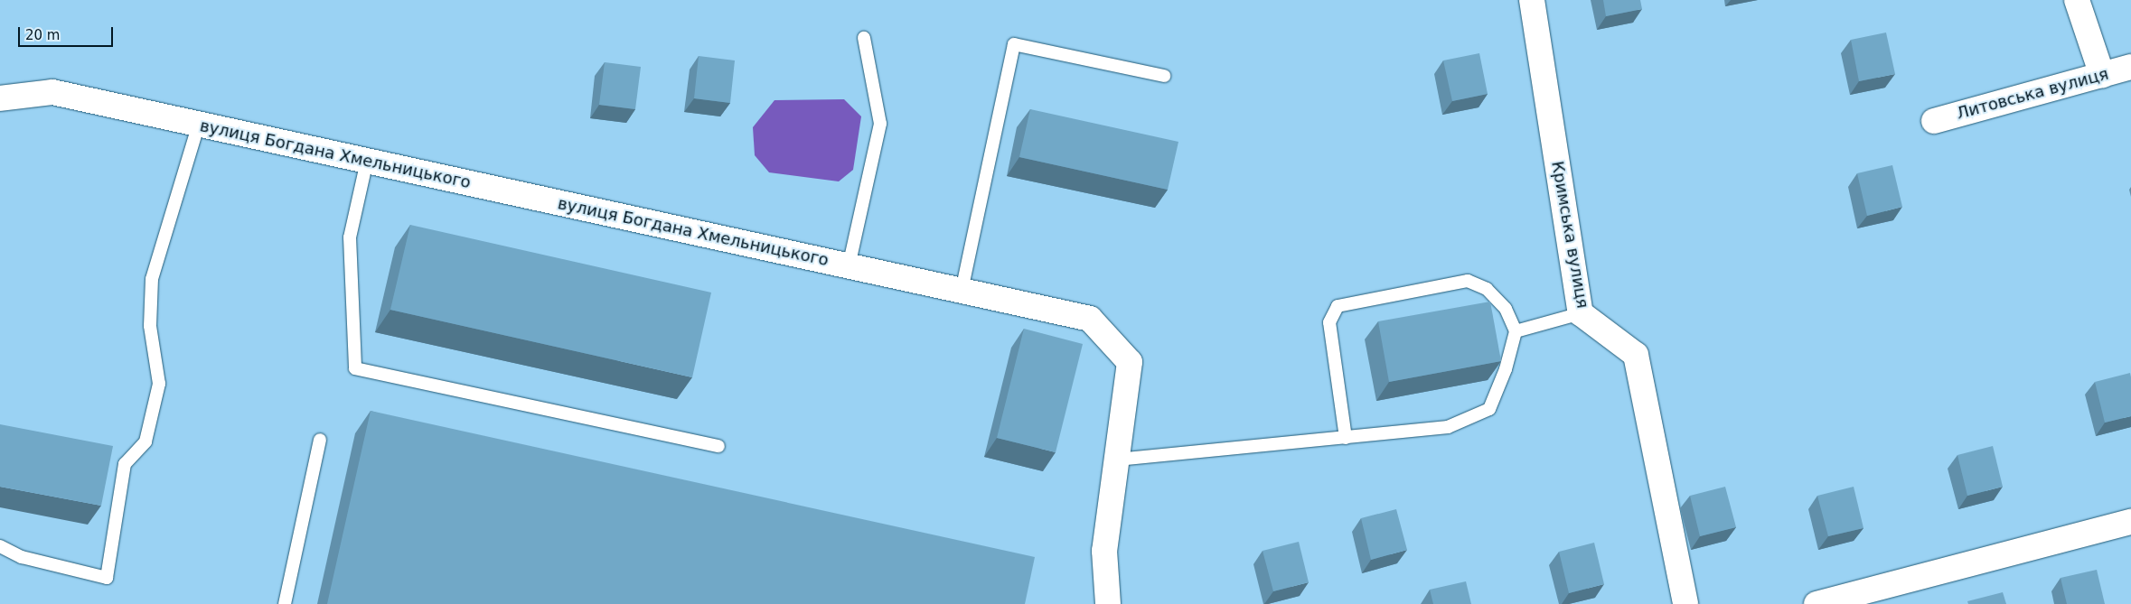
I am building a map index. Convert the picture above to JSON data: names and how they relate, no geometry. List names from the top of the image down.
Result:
{
  "streets": {
    "street": ["Литовська вулиця", "вулиця Богдана Хмельницького", "Кримська вулиця"]
  },
  "scale_bar": "20 m"
}
